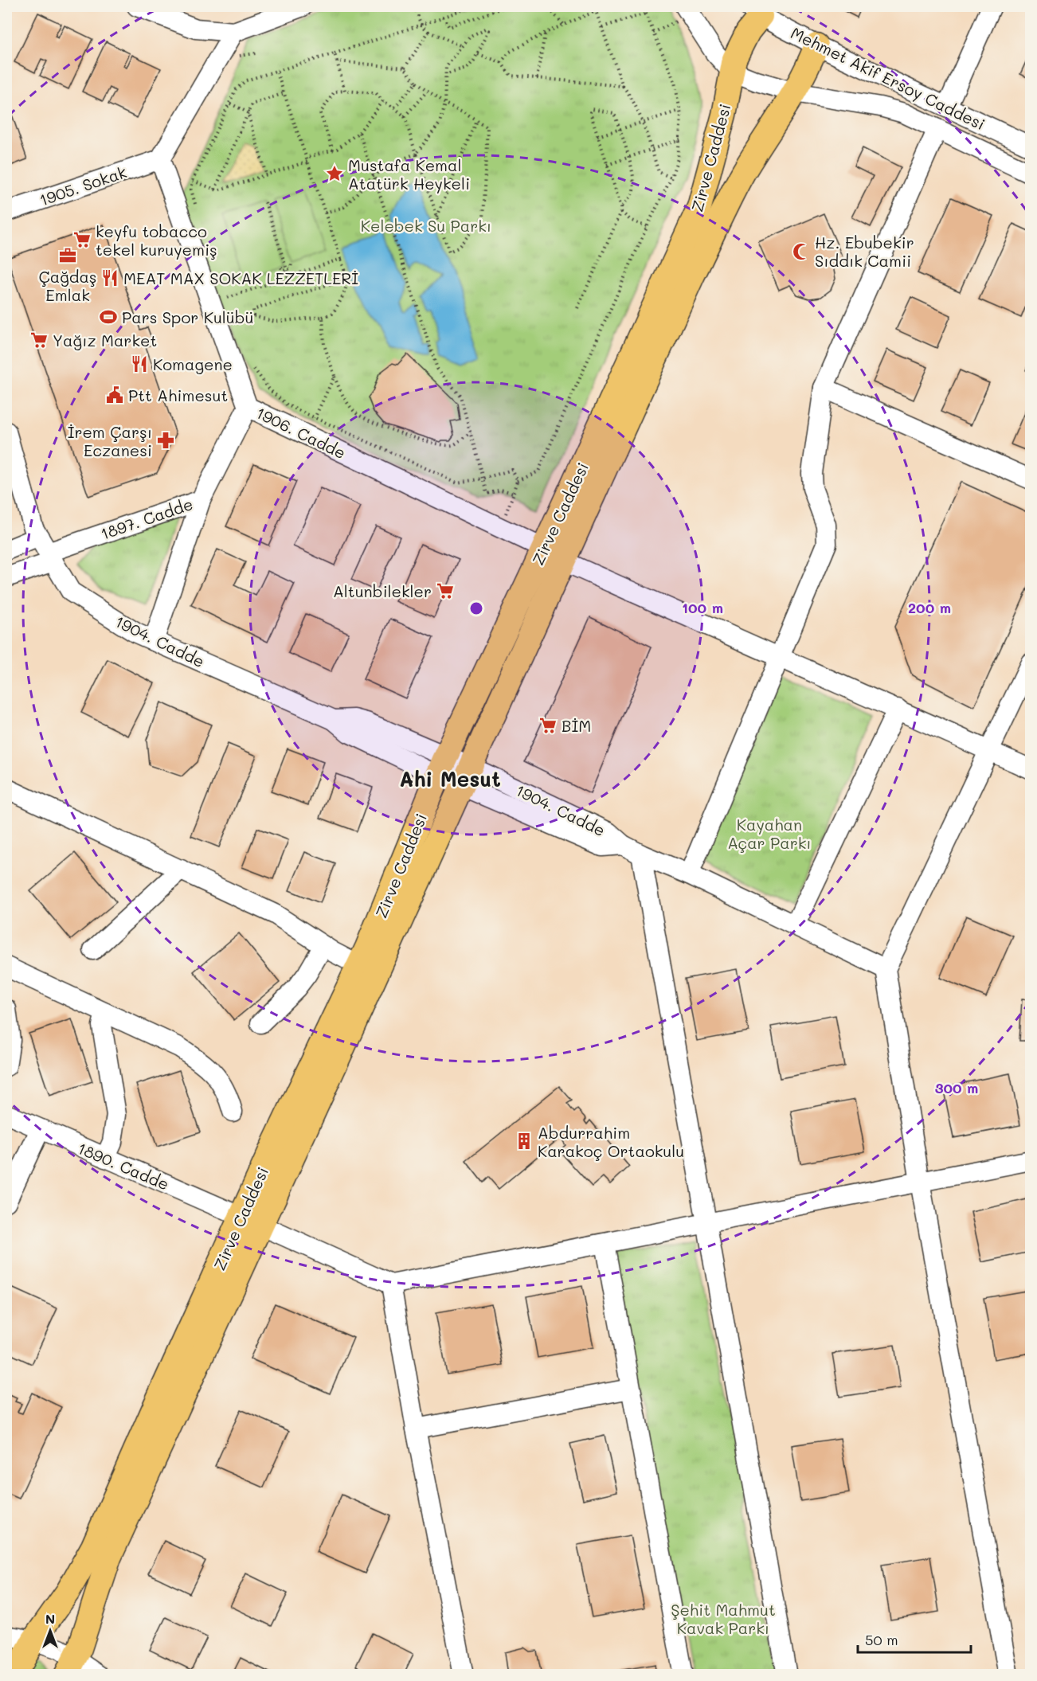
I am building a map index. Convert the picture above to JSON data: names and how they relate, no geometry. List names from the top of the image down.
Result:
{
  "streets": {
    "main road": ["Zirve Caddesi"],
    "street": [
      "Mehmet Akif Ersoy Caddesi",
      "1905. Sokak",
      "1906. Cadde",
      "1897. Cadde",
      "1904. Cadde",
      "1890. Cadde"
    ]
  },
  "crossings": [
    ["Mehmet Akif Ersoy Caddesi", "Zirve Caddesi"],
    ["Zirve Caddesi", "1906. Cadde"],
    ["Zirve Caddesi", "1904. Cadde"],
    ["Zirve Caddesi", "1890. Cadde"],
    ["1905. Sokak", "1906. Cadde"],
    ["1906. Cadde", "1897. Cadde"],
    ["1897. Cadde", "1904. Cadde"]
  ],
  "districts": ["Ahi Mesut"],
  "parks": ["Kelebek Su Parkı", "Kayahan Açar Parkı", "Şehit Mahmut Kavak Parkı"],
  "places": {
    "place": ["Mustafa Kemal Atatürk Heykeli"],
    "supermarket": [
      "keyfu tobacco tekel kuruyemiş",
      "Yağız Market",
      "Altunbilekler",
      "BİM"
    ],
    "mosque": ["Hz. Ebubekir Sıddık Camii"],
    "office": ["Çağdaş Emlak"],
    "restaurant": ["MEAT MAX SOKAK LEZZETLERİ", "Komagene"],
    "sports": ["Pars Spor Kulübü"],
    "public building": ["Ptt Ahimesut"],
    "pharmacy": ["İrem Çarşı Eczanesi"],
    "building": ["Abdurrahim Karakoç Ortaokulu"]
  },
  "scale_bar": "50 m",
  "north": "top",
  "rings": ["100 m", "200 m", "300 m"]
}
